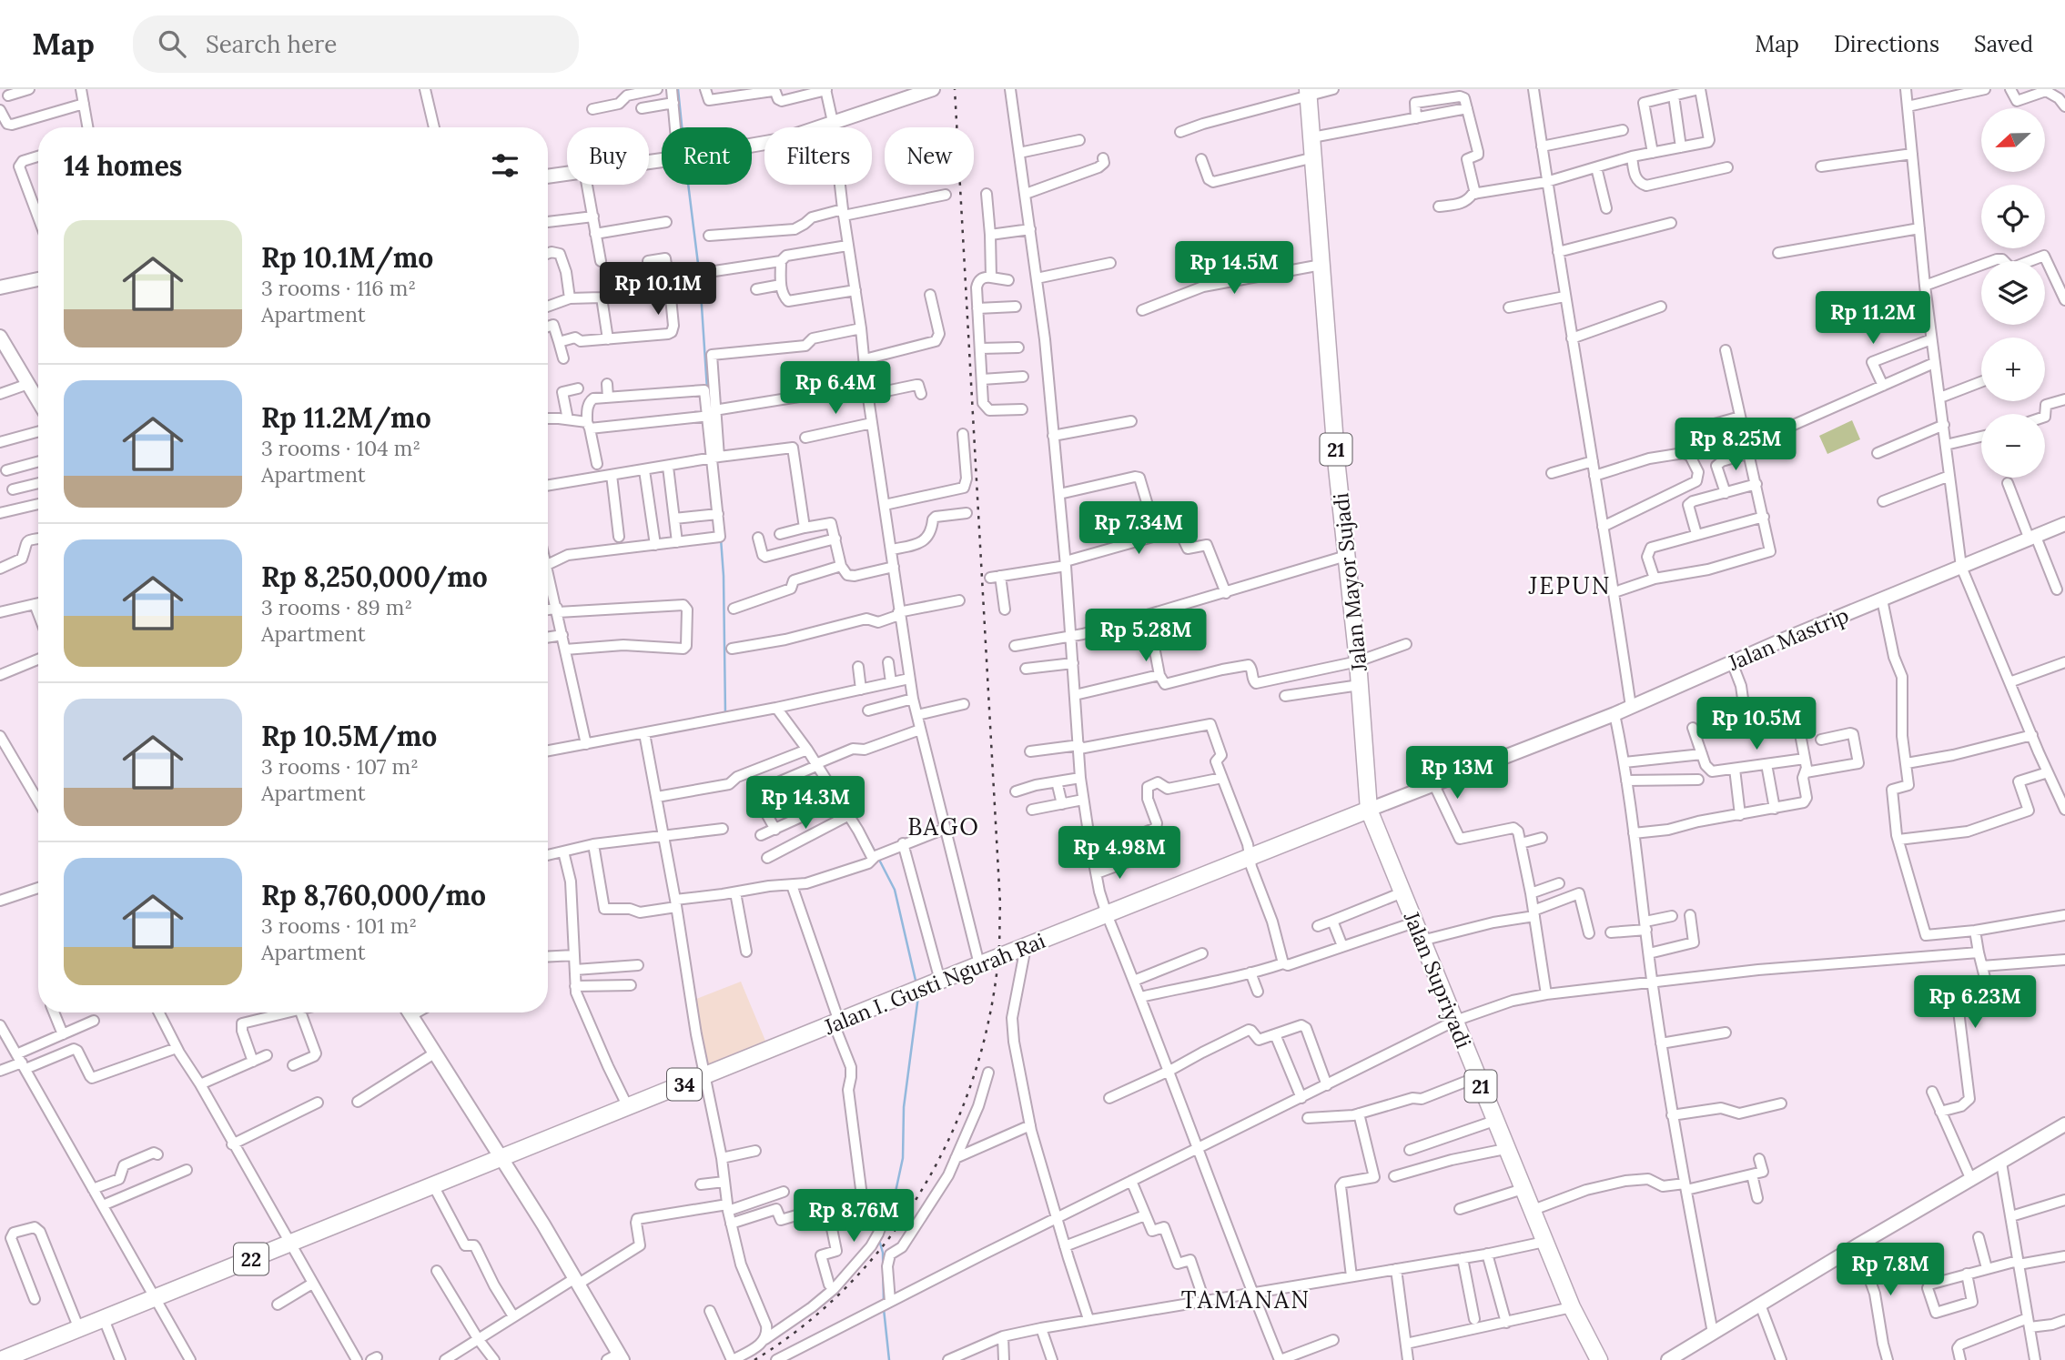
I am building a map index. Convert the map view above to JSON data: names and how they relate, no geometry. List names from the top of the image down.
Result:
{
  "streets": {
    "highway": [
      "21",
      "Jalan Mayor Sujadi",
      "Jalan Supriyadi",
      "Jalan I. Gusti Ngurah Rai",
      "34",
      "22"
    ],
    "main road": ["Jalan Mastrip"]
  },
  "crossings": [
    ["Jalan Mayor Sujadi", "Jalan Mastrip"],
    ["Jalan Mayor Sujadi", "Jalan Supriyadi"],
    ["Jalan Mayor Sujadi", "Jalan I. Gusti Ngurah Rai"],
    ["Jalan Mastrip", "Jalan Supriyadi"],
    ["Jalan Mastrip", "Jalan I. Gusti Ngurah Rai"],
    ["Jalan Supriyadi", "Jalan I. Gusti Ngurah Rai"],
    ["Jalan I. Gusti Ngurah Rai", "22"]
  ],
  "districts": ["JEPUN", "BAGO", "TAMANAN"],
  "north": "left",
  "page": {
    "header": "Map",
    "search": "Search here",
    "nav": ["Map", "Directions", "Saved"],
    "map_buttons": ["+", "−"],
    "chip": [
      "Buy",
      "Rent",
      "Filters",
      "New"
    ],
    "heading": "14 homes",
    "list": [
      {
        "name": "Rp 10.1M/mo",
        "note": "3 rooms · 116 m² · Apartment"
      },
      {
        "name": "Rp 11.2M/mo",
        "note": "3 rooms · 104 m² · Apartment"
      },
      {
        "name": "Rp 8,250,000/mo",
        "note": "3 rooms · 89 m² · Apartment"
      },
      {
        "name": "Rp 10.5M/mo",
        "note": "3 rooms · 107 m² · Apartment"
      },
      {
        "name": "Rp 8,760,000/mo",
        "note": "3 rooms · 101 m² · Apartment"
      }
    ],
    "price": [
      "Rp 14.5M",
      "Rp 10.1M",
      "Rp 11.2M",
      "Rp 6.4M",
      "Rp 8.25M",
      "Rp 7.34M",
      "Rp 5.28M",
      "Rp 10.5M",
      "Rp 13M",
      "Rp 14.3M",
      "Rp 4.98M",
      "Rp 6.23M",
      "Rp 8.76M",
      "Rp 7.8M"
    ]
  }
}
